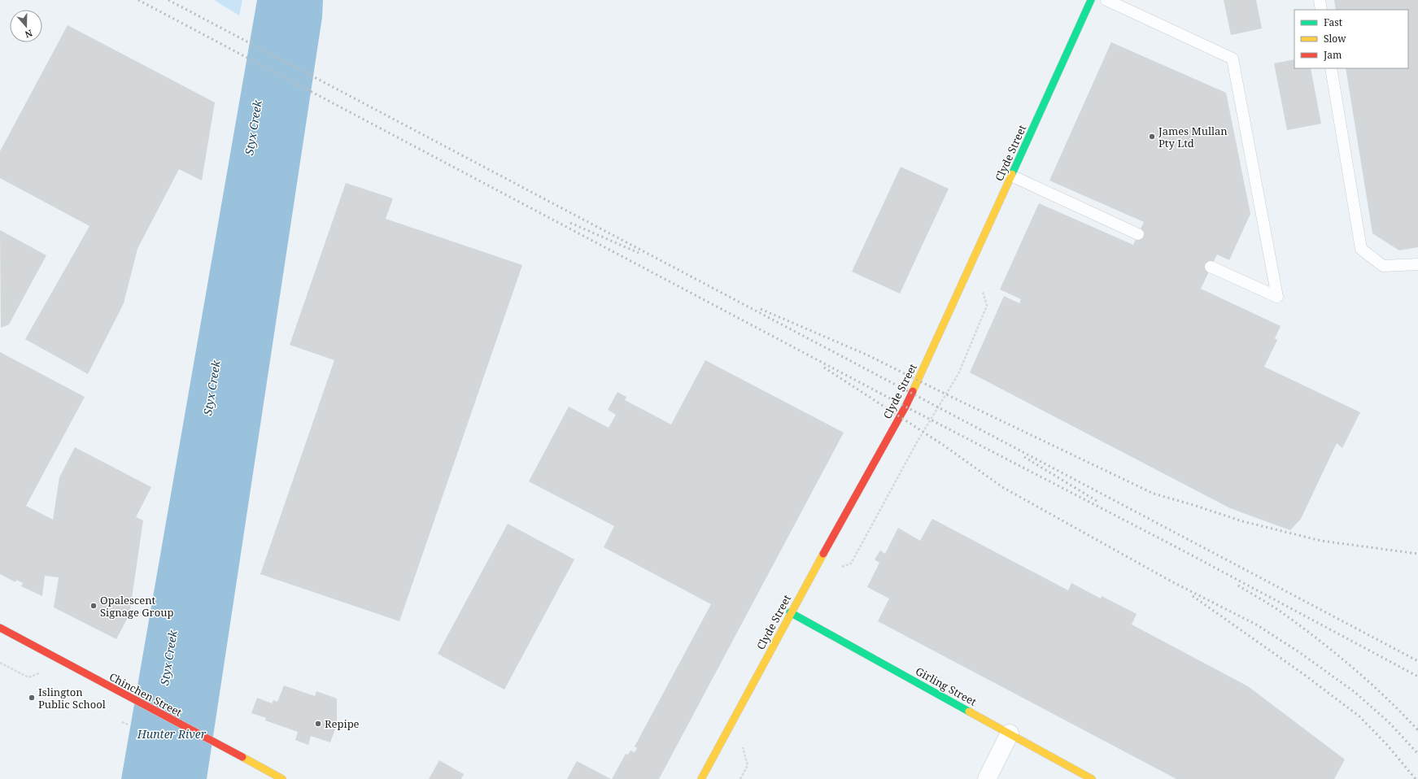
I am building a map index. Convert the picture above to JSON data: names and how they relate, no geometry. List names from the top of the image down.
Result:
{
  "streets": {
    "street": ["Clyde Street", "Girling Street", "Chinchen Street"]
  },
  "crossings": [
    ["Clyde Street", "Girling Street"]
  ],
  "water": ["Styx Creek", "Hunter River"],
  "places": [
    "James Mullan Pty Ltd",
    "Opalescent Signage Group",
    "Islington Public School",
    "Repipe"
  ],
  "legend": ["Fast", "Slow", "Jam"],
  "north": "bottom"
}
